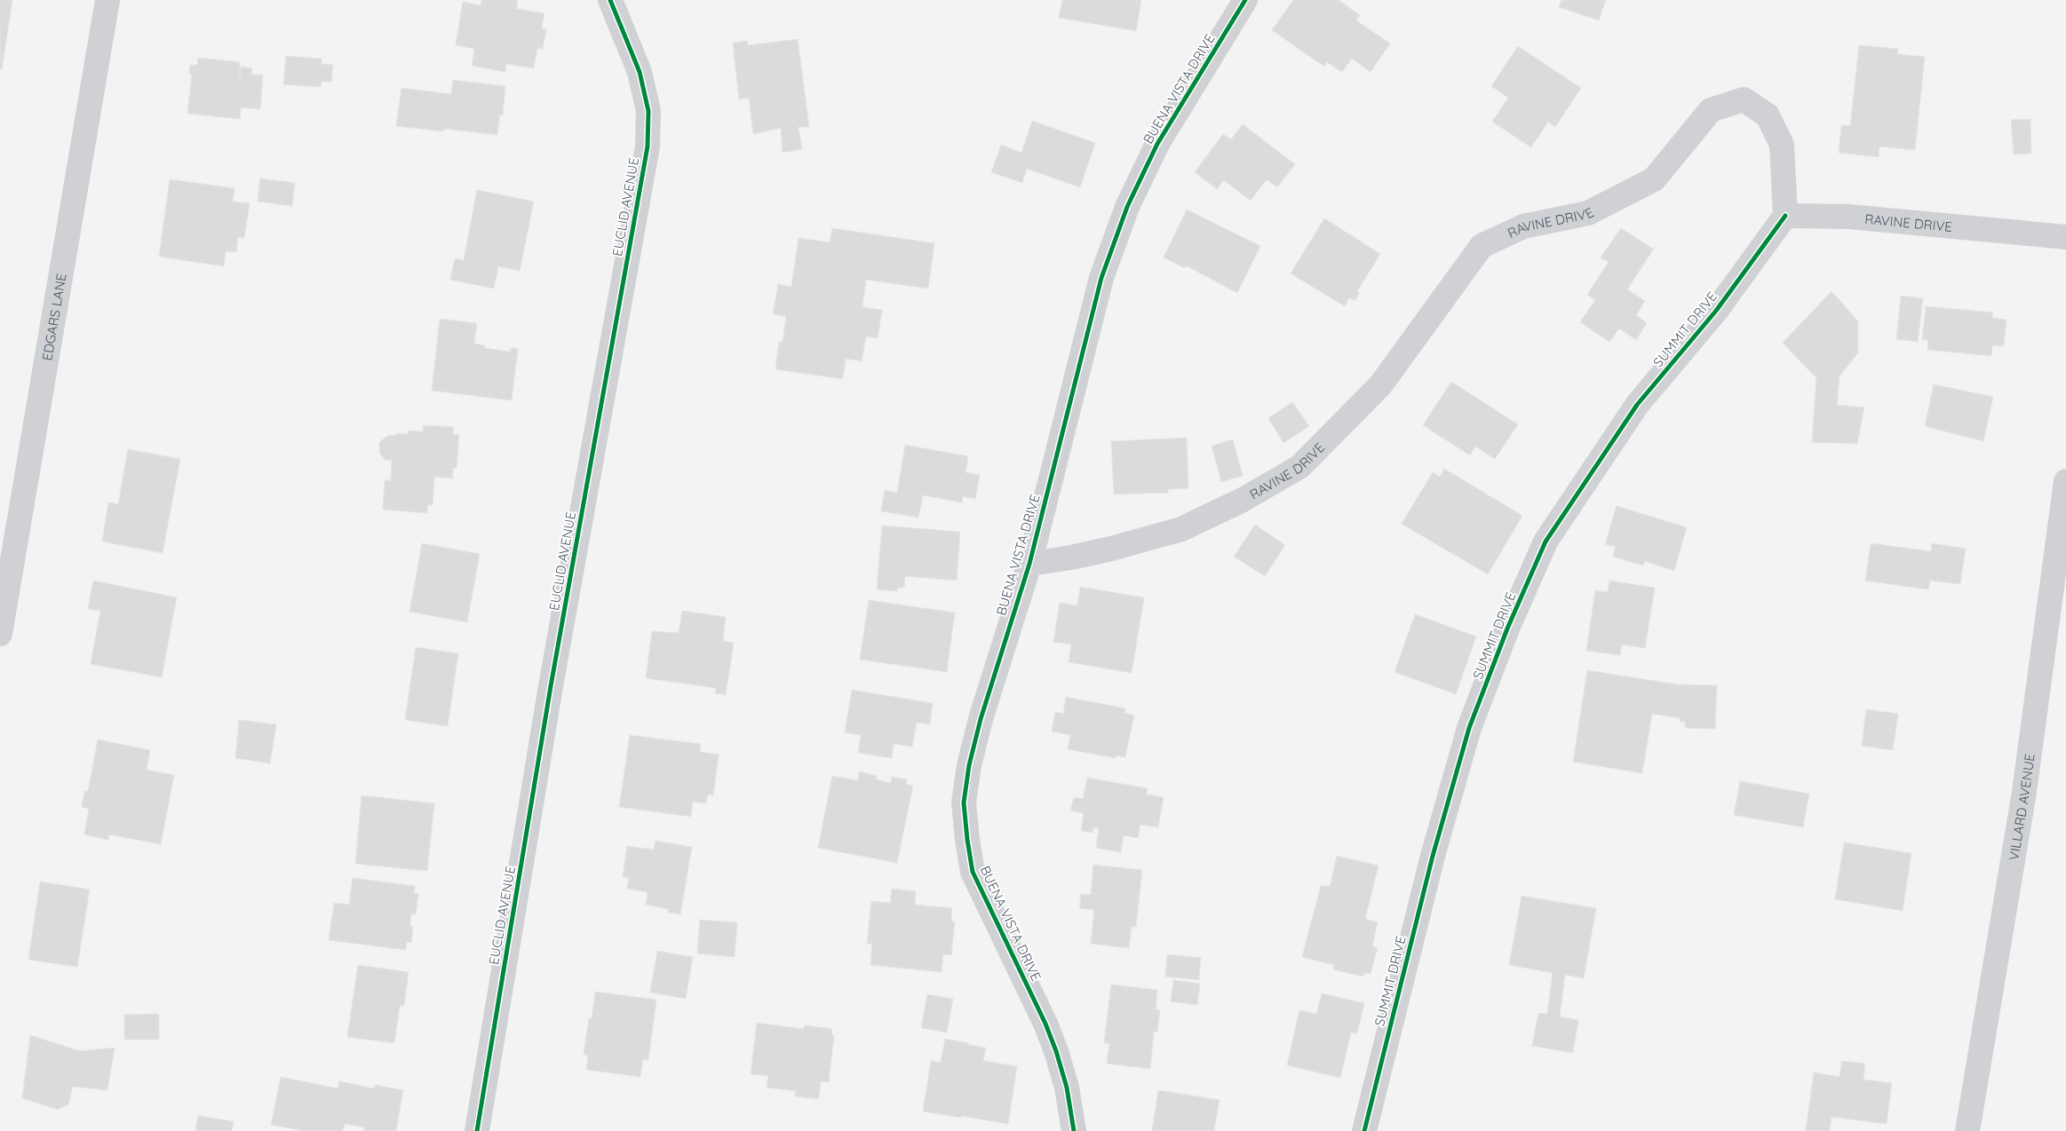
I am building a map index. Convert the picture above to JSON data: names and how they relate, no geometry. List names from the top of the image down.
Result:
{
  "streets": {
    "street": [
      "BUENA VISTA DRIVE",
      "EUCLID AVENUE",
      "RAVINE DRIVE",
      "EDGARS LANE",
      "SUMMIT DRIVE",
      "VILLARD AVENUE"
    ]
  },
  "crossings": [
    ["BUENA VISTA DRIVE", "RAVINE DRIVE"],
    ["RAVINE DRIVE", "SUMMIT DRIVE"]
  ]
}
